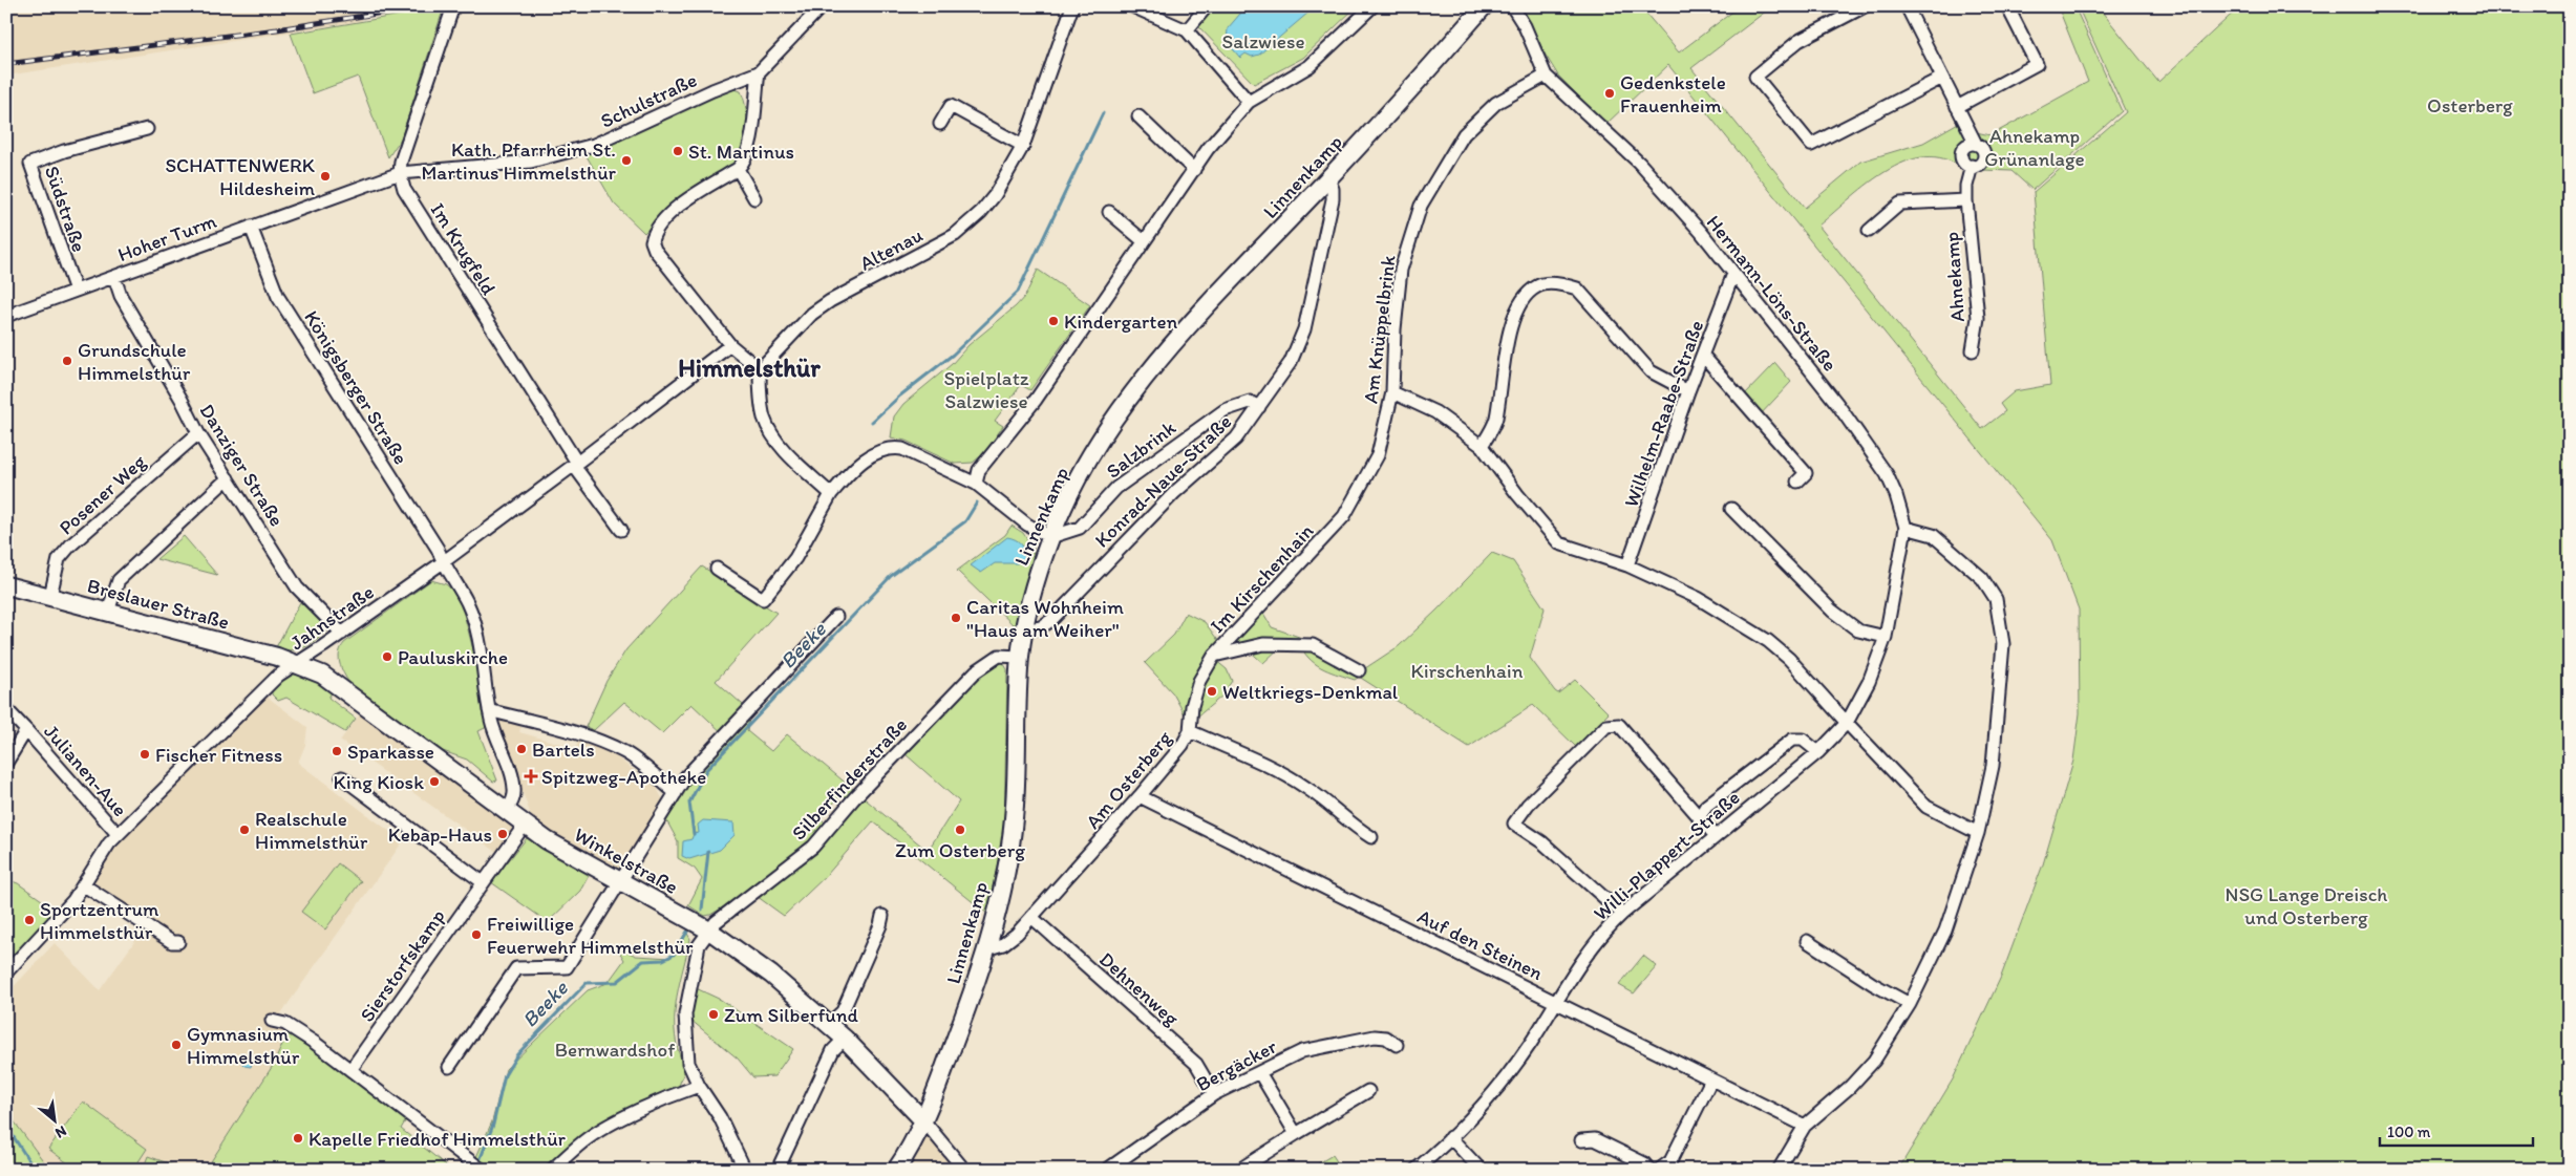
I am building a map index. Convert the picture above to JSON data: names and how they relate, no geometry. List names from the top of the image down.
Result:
{
  "streets": {
    "main road": ["Linnenkamp", "Breslauer Straße", "Winkelstraße"],
    "street": [
      "Schulstraße",
      "Südstraße",
      "Hoher Turm",
      "Im Krugfeld",
      "Altenau",
      "Ahnekamp",
      "Hermann-Löns-Straße",
      "Am Knüppelbrink",
      "Königsberger Straße",
      "Wilhelm-Raabe-Straße",
      "Salzbrink",
      "Danziger Straße",
      "Konrad-Naue-Straße",
      "Posener Weg",
      "Im Kirschenhain",
      "Jahnstraße",
      "Julianen-Aue",
      "Silberfinderstraße",
      "Am Osterberg",
      "Willi-Plappert-Straße",
      "Auf den Steinen",
      "Sierstorfskamp",
      "Dehnenweg",
      "Bergäcker"
    ]
  },
  "crossings": [
    ["Schulstraße", "Hoher Turm"],
    ["Schulstraße", "Im Krugfeld"],
    ["Linnenkamp", "Salzbrink"],
    ["Linnenkamp", "Konrad-Naue-Straße"],
    ["Linnenkamp", "Silberfinderstraße"],
    ["Linnenkamp", "Am Osterberg"],
    ["Linnenkamp", "Winkelstraße"],
    ["Südstraße", "Hoher Turm"],
    ["Hoher Turm", "Im Krugfeld"],
    ["Hoher Turm", "Königsberger Straße"],
    ["Hoher Turm", "Danziger Straße"],
    ["Im Krugfeld", "Jahnstraße"],
    ["Hermann-Löns-Straße", "Am Knüppelbrink"],
    ["Hermann-Löns-Straße", "Wilhelm-Raabe-Straße"],
    ["Hermann-Löns-Straße", "Willi-Plappert-Straße"],
    ["Am Knüppelbrink", "Im Kirschenhain"],
    ["Königsberger Straße", "Jahnstraße"],
    ["Salzbrink", "Konrad-Naue-Straße"],
    ["Danziger Straße", "Posener Weg"],
    ["Danziger Straße", "Jahnstraße"],
    ["Posener Weg", "Breslauer Straße"],
    ["Im Kirschenhain", "Am Osterberg"],
    ["Breslauer Straße", "Jahnstraße"],
    ["Breslauer Straße", "Winkelstraße"],
    ["Jahnstraße", "Julianen-Aue"],
    ["Silberfinderstraße", "Winkelstraße"],
    ["Am Osterberg", "Auf den Steinen"],
    ["Am Osterberg", "Dehnenweg"],
    ["Willi-Plappert-Straße", "Auf den Steinen"],
    ["Winkelstraße", "Sierstorfskamp"],
    ["Dehnenweg", "Bergäcker"]
  ],
  "districts": ["Himmelsthür"],
  "water": ["Beeke"],
  "parks": [
    "Salzwiese",
    "Osterberg",
    "Ahnekamp Grünanlage",
    "Spielplatz Salzwiese",
    "Kirschenhain",
    "NSG Lange Dreisch und Osterberg",
    "Bernwardshof"
  ],
  "places": {
    "other": [
      "Gedenkstele Frauenheim",
      "St. Martinus",
      "Kath. Pfarrheim St. Martinus Himmelsthür",
      "SCHATTENWERK Hildesheim",
      "Kindergarten",
      "Grundschule Himmelsthür",
      "Caritas Wohnheim \"Haus am Weiher\"",
      "Pauluskirche",
      "Weltkriegs-Denkmal",
      "Bartels",
      "Sparkasse",
      "Fischer Fitness",
      "King Kiosk",
      "Realschule Himmelsthür",
      "Zum Osterberg",
      "Kebap-Haus",
      "Sportzentrum Himmelsthür",
      "Freiwillige Feuerwehr Himmelsthür",
      "Zum Silberfund",
      "Gymnasium Himmelsthür",
      "Kapelle Friedhof Himmelsthür"
    ],
    "health": ["Spitzweg-Apotheke"]
  },
  "scale_bar": "100 m",
  "north": "bottom right"
}
